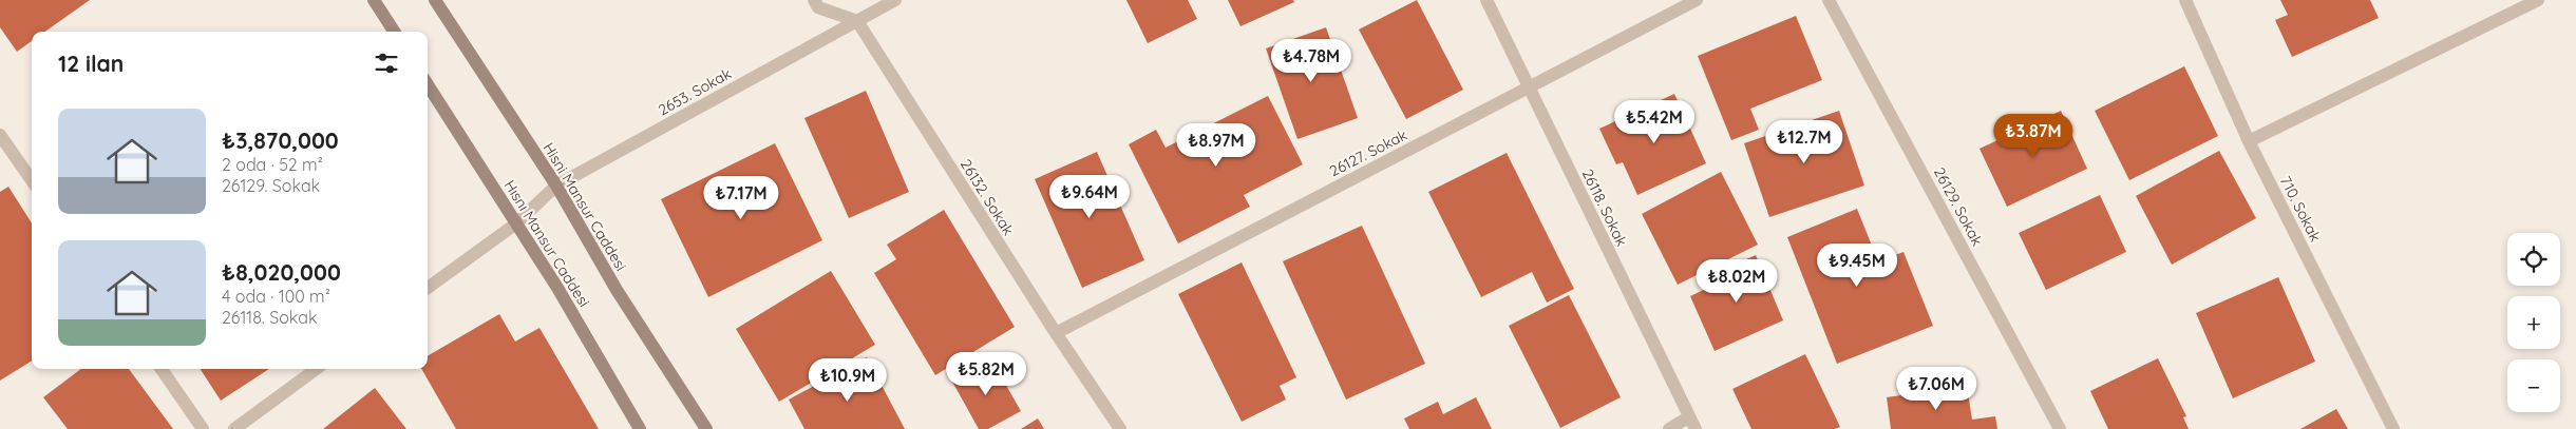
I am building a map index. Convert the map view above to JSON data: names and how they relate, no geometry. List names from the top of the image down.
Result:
{
  "streets": {
    "main road": ["Hisni Mansur Caddesi", "Hısnı Mansur Caddesi"],
    "street": [
      "2653. Sokak",
      "26127. Sokak",
      "26132. Sokak",
      "26129. Sokak",
      "26118. Sokak",
      "710. Sokak"
    ]
  },
  "crossings": [
    ["2653. Sokak", "26132. Sokak"],
    ["2653. Sokak", "Hisni Mansur Caddesi"],
    ["2653. Sokak", "Hısnı Mansur Caddesi"],
    ["26127. Sokak", "26132. Sokak"],
    ["26127. Sokak", "26118. Sokak"]
  ],
  "page": {
    "heading": "12 ilan",
    "price": [
      "₺4.78M",
      "₺5.42M",
      "₺3.87M",
      "₺12.7M",
      "₺8.97M",
      "₺9.64M",
      "₺7.17M",
      "₺9.45M",
      "₺8.02M",
      "₺5.82M",
      "₺10.9M",
      "₺7.06M"
    ],
    "list": [
      {
        "name": "₺3,870,000",
        "note": "2 oda · 52 m² · 26129. Sokak"
      },
      {
        "name": "₺8,020,000",
        "note": "4 oda · 100 m² · 26118. Sokak"
      }
    ],
    "map_buttons": ["+", "−"]
  }
}
